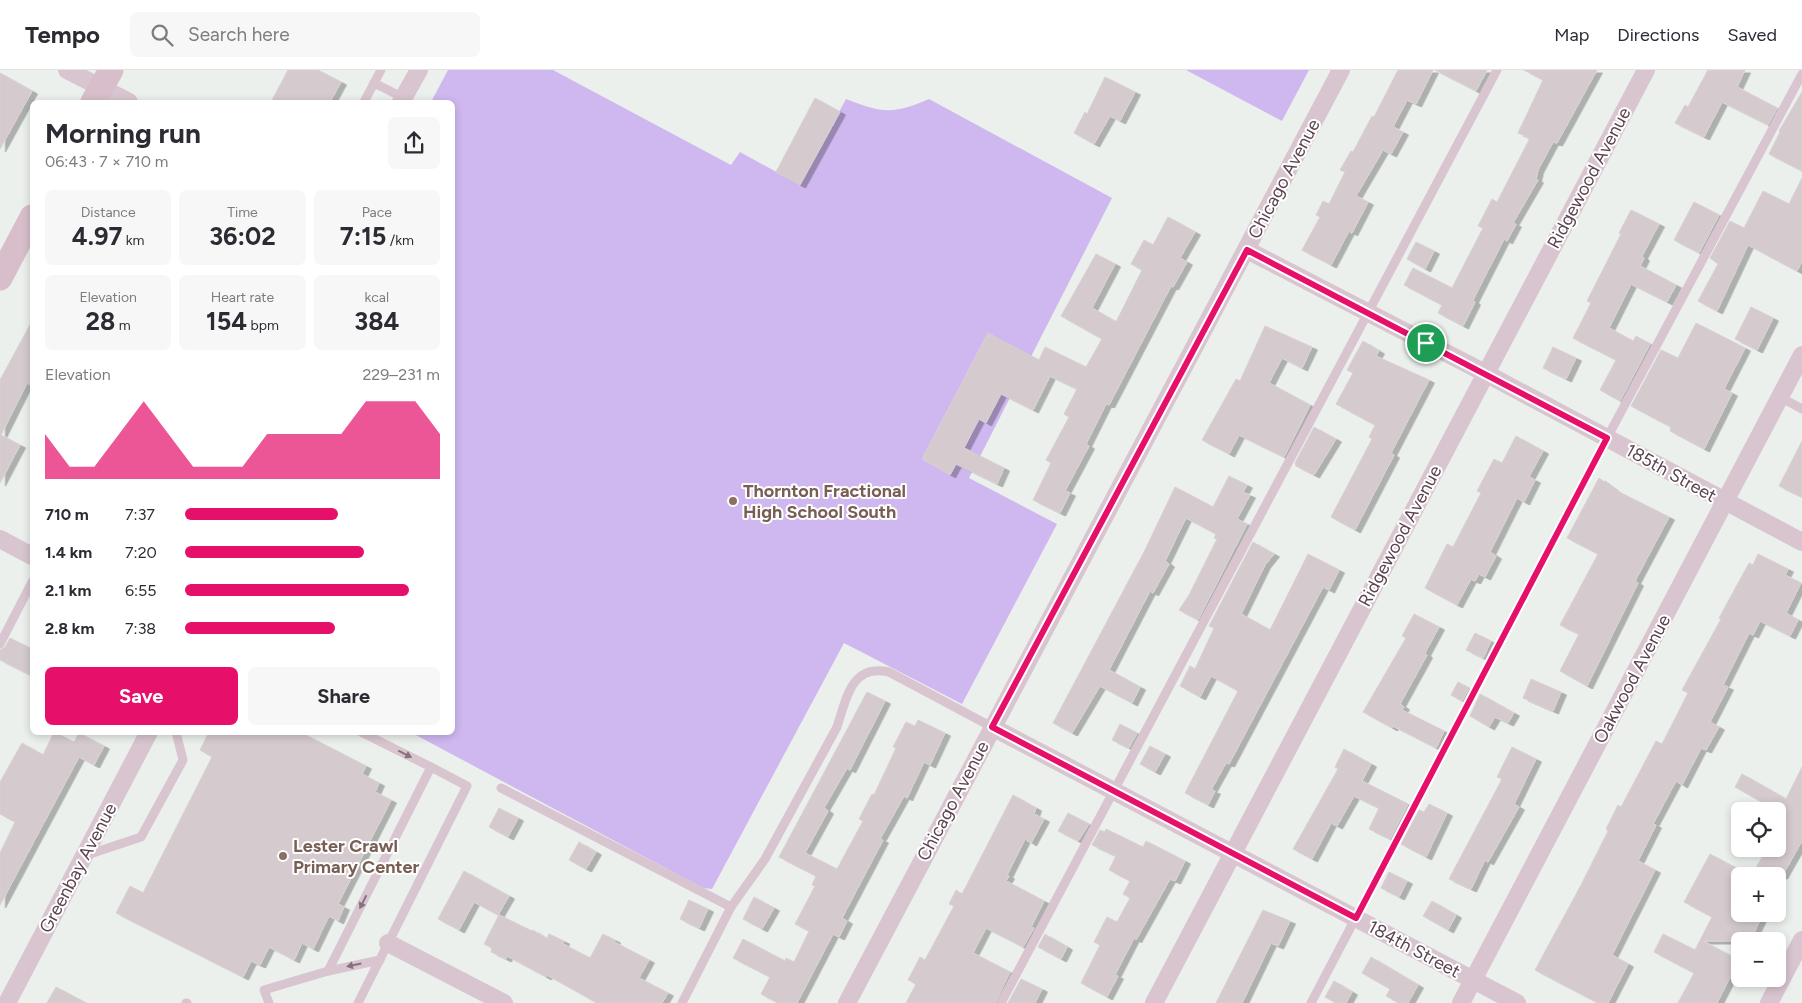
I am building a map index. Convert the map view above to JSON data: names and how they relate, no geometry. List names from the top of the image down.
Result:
{
  "streets": {
    "street": [
      "Ridgewood Avenue",
      "Chicago Avenue",
      "185th Street",
      "Oakwood Avenue",
      "Greenbay Avenue",
      "184th Street"
    ]
  },
  "crossings": [
    ["Ridgewood Avenue", "185th Street"],
    ["Ridgewood Avenue", "184th Street"],
    ["Chicago Avenue", "185th Street"],
    ["Chicago Avenue", "184th Street"],
    ["185th Street", "Oakwood Avenue"],
    ["Oakwood Avenue", "184th Street"]
  ],
  "places": ["Thornton Fractional High School South", "Lester Crawl Primary Center"],
  "page": {
    "header": "Tempo",
    "search": "Search here",
    "nav": ["Map", "Directions", "Saved"],
    "heading": ["Morning run", "06:43 · 7 × 710 m"],
    "stats": [
      ["Distance", "4.97 km"],
      ["Time", "36:02"],
      ["Pace", "7:15 /km"],
      ["Elevation", "28 m"],
      ["Heart rate", "154 bpm"],
      ["kcal", "384"]
    ],
    "chart": ["Elevation", "229–231 m"],
    "list": [
      {
        "name": "710 m",
        "note": "7:37"
      },
      {
        "name": "1.4 km",
        "note": "7:20"
      },
      {
        "name": "2.1 km",
        "note": "6:55"
      },
      {
        "name": "2.8 km",
        "note": "7:38"
      }
    ],
    "buttons": ["Save", "Share"],
    "map_buttons": ["+", "−"]
  }
}
